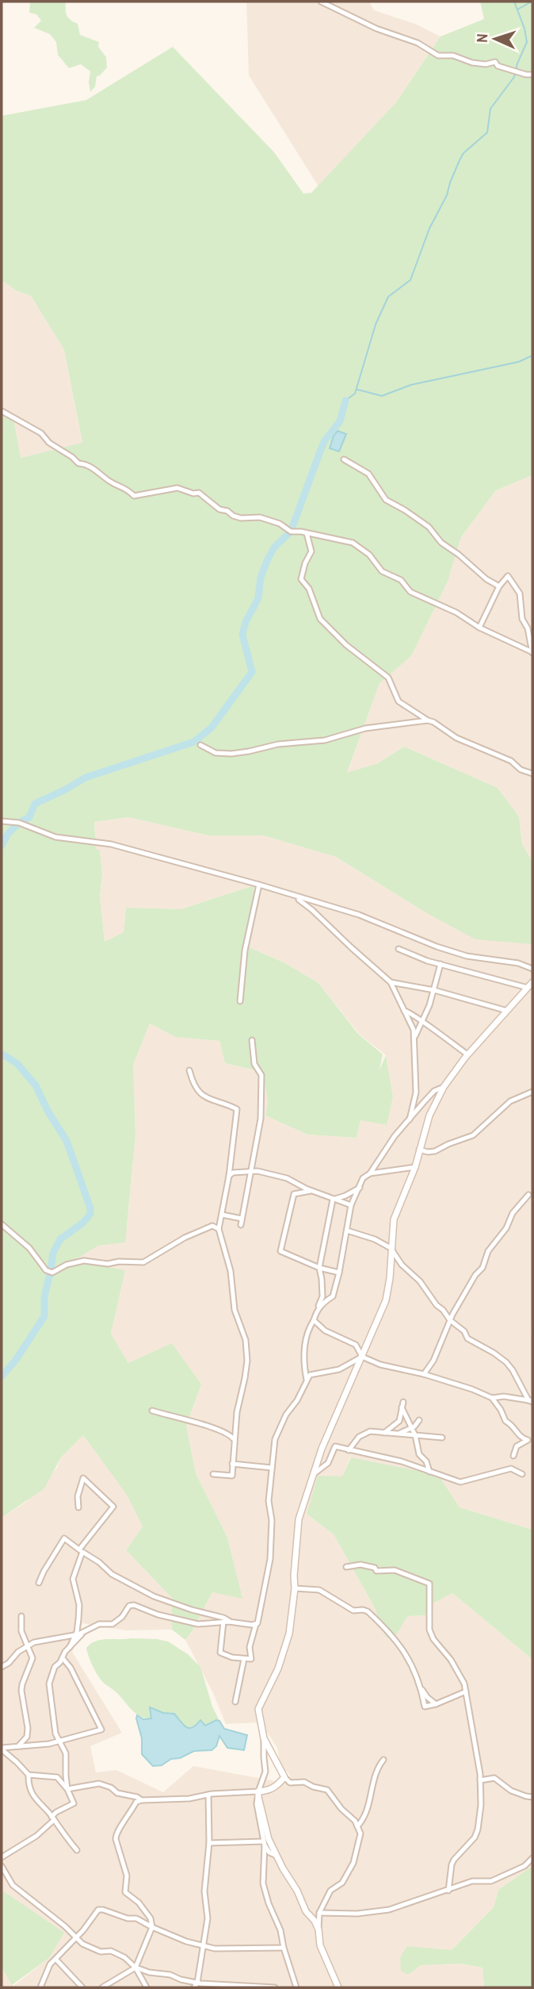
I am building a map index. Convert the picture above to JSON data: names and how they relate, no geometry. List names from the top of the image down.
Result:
{
  "north": "left"
}
